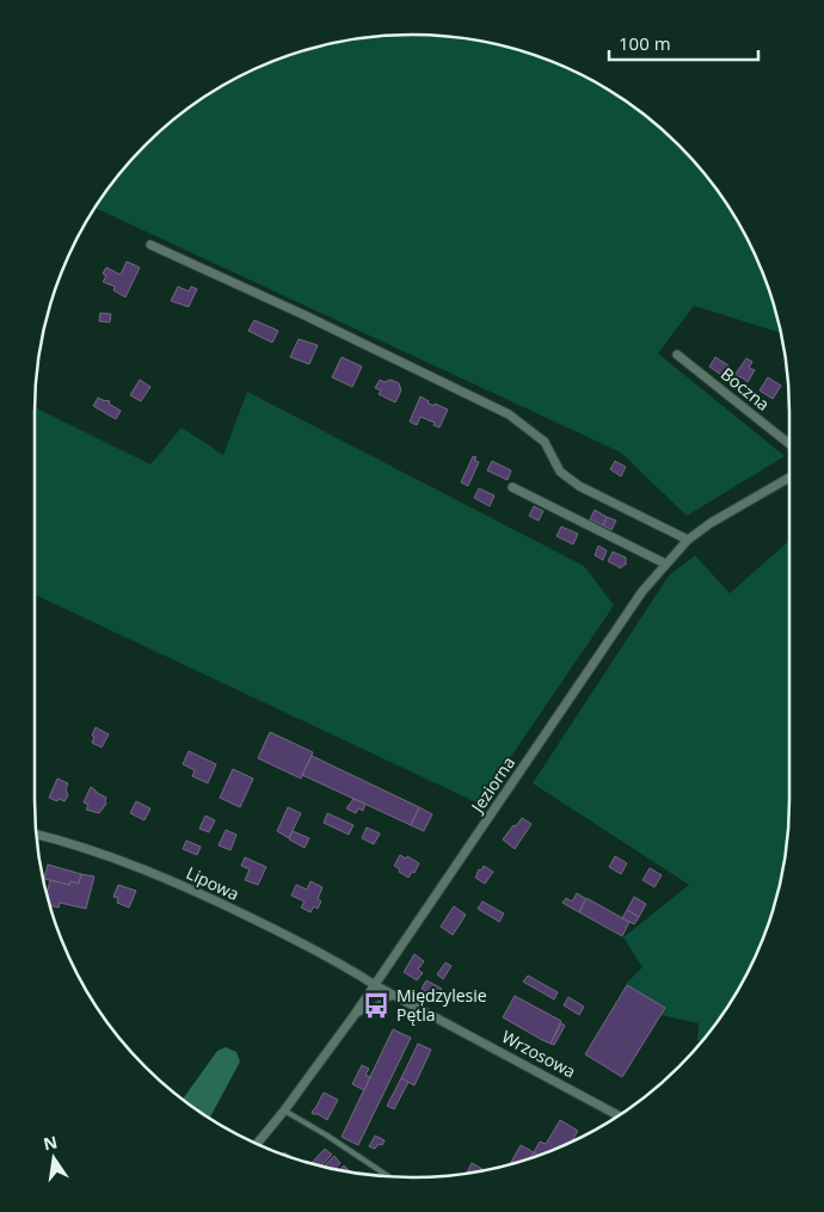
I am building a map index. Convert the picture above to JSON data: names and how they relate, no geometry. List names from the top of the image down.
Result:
{
  "streets": {
    "street": [
      "Boczna",
      "Jeziorna",
      "Lipowa",
      "Wrzosowa"
    ]
  },
  "crossings": [
    ["Jeziorna", "Lipowa"],
    ["Jeziorna", "Wrzosowa"],
    ["Lipowa", "Wrzosowa"]
  ],
  "places": {
    "bus stop": ["Międzylesie Pętla"]
  },
  "scale_bar": "100 m",
  "north": "top"
}
